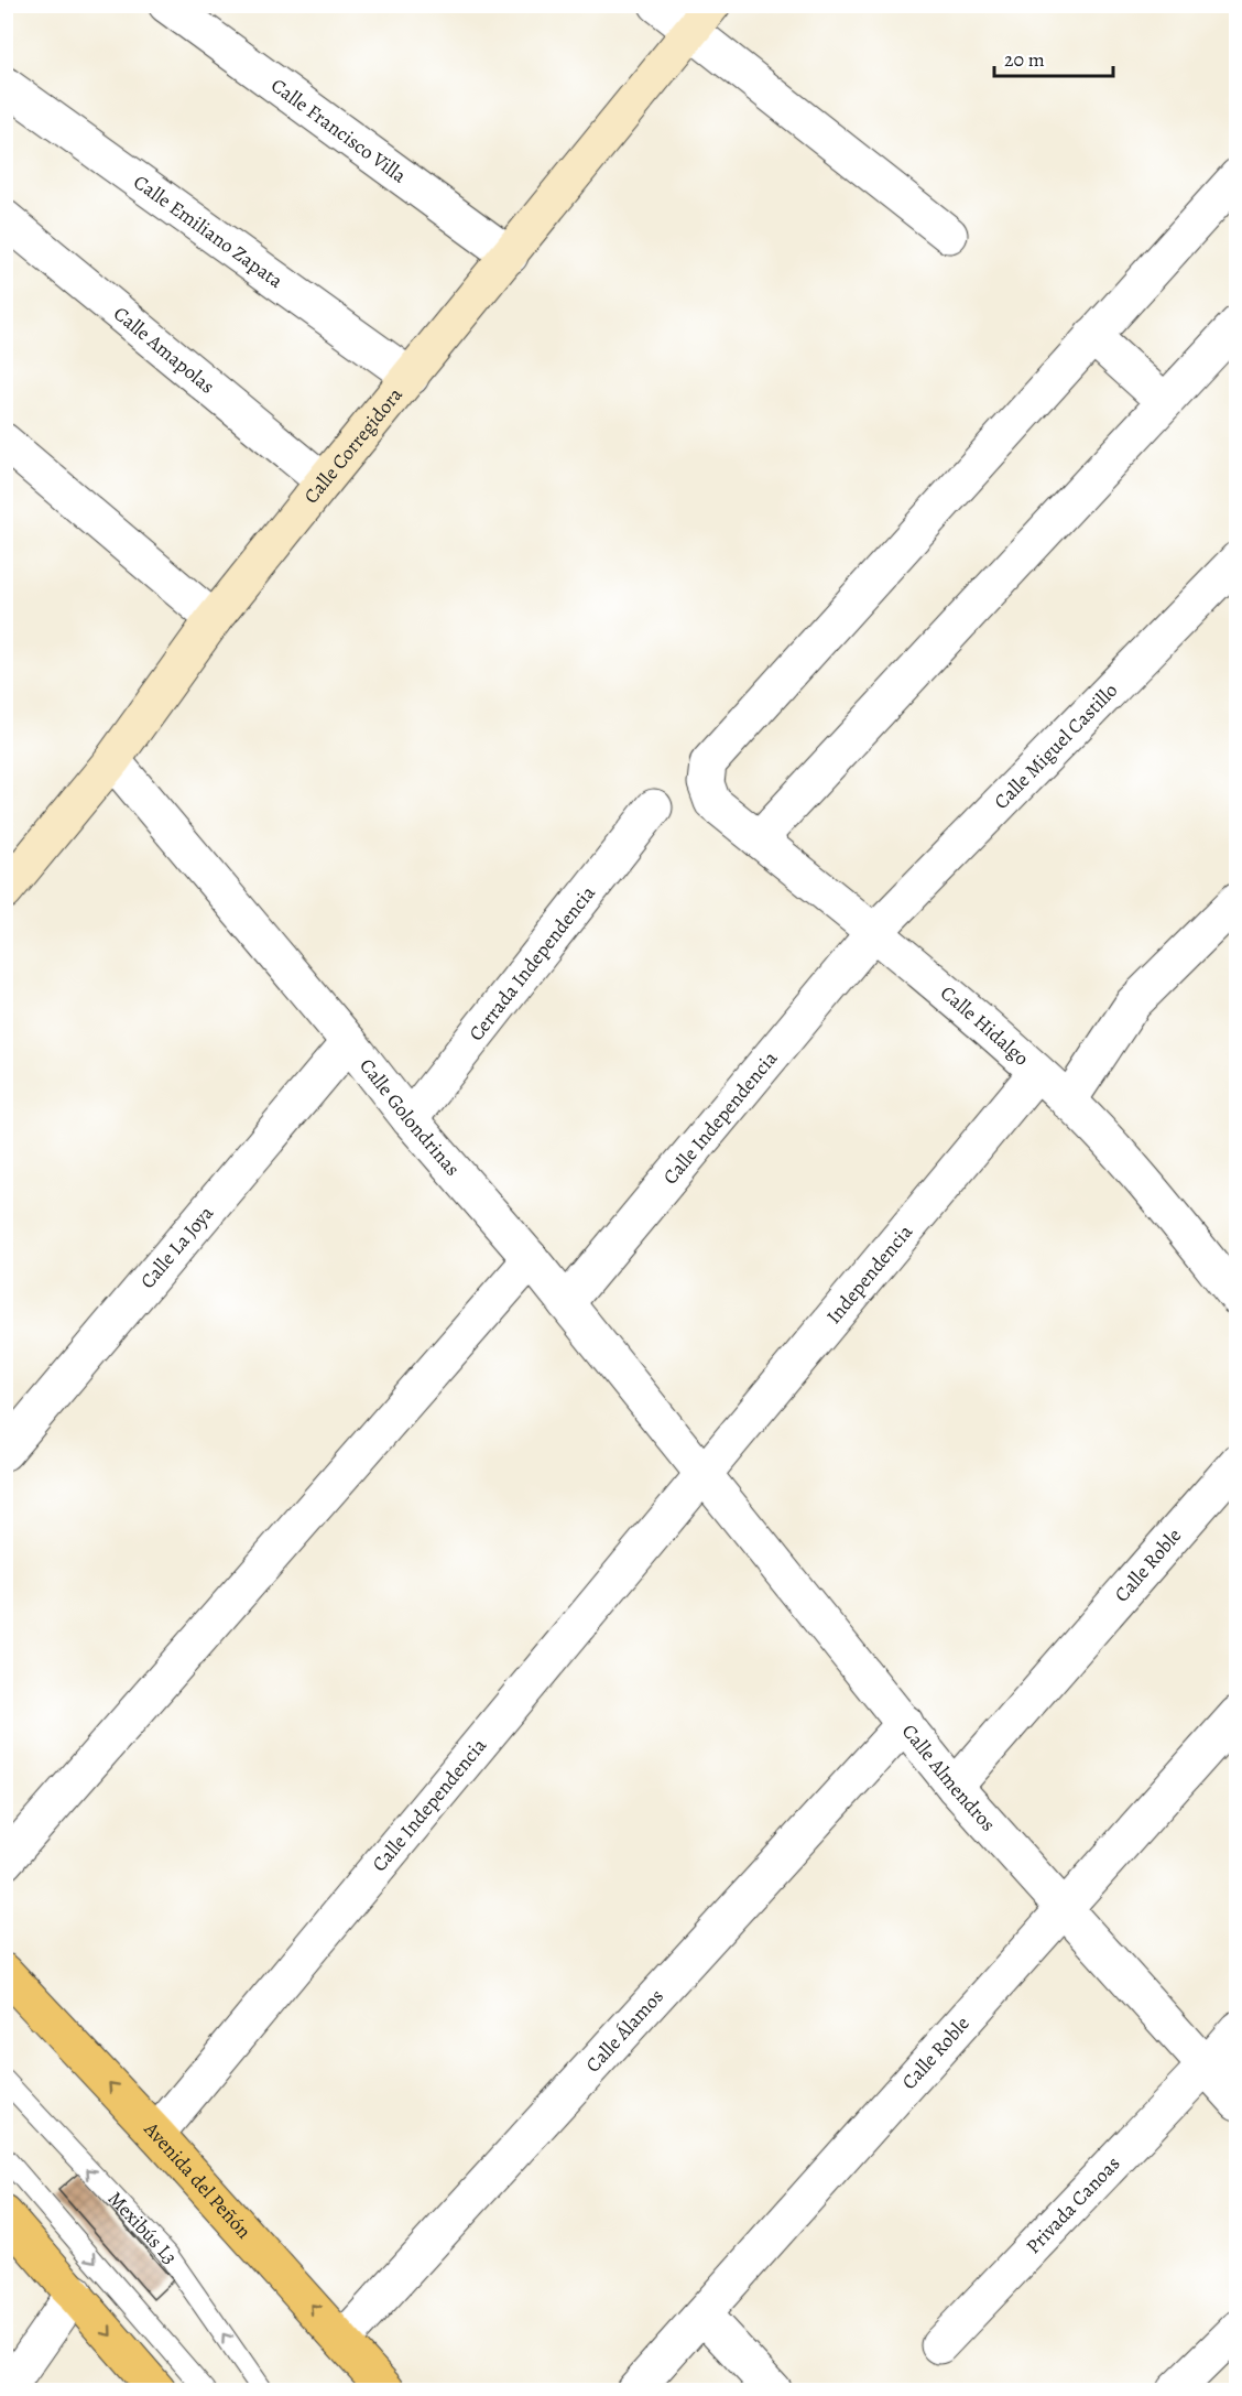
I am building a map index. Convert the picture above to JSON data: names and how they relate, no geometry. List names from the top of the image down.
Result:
{
  "streets": {
    "main road": ["Calle Corregidora", "Avenida del Peñón"],
    "street": [
      "Calle Francisco Villa",
      "Calle Emiliano Zapata",
      "Calle Amapolas",
      "Calle Miguel Castillo",
      "Cerrada Independencia",
      "Calle Hidalgo",
      "Calle Golondrinas",
      "Calle Independencia",
      "Calle La Joya",
      "Independencia",
      "Calle Roble",
      "Calle Almendros",
      "Calle Álamos",
      "Privada Canoas"
    ],
    "lane": ["Mexibús L3"]
  },
  "crossings": [
    ["Calle Francisco Villa", "Calle Corregidora"],
    ["Calle Emiliano Zapata", "Calle Corregidora"],
    ["Calle Amapolas", "Calle Corregidora"],
    ["Calle Corregidora", "Calle Golondrinas"],
    ["Calle Miguel Castillo", "Calle Hidalgo"],
    ["Calle Miguel Castillo", "Calle Independencia"],
    ["Cerrada Independencia", "Calle Golondrinas"],
    ["Calle Hidalgo", "Calle Independencia"],
    ["Calle Hidalgo", "Independencia"],
    ["Calle Golondrinas", "Calle Independencia"],
    ["Calle Golondrinas", "Calle La Joya"],
    ["Calle Golondrinas", "Independencia"],
    ["Calle Golondrinas", "Calle Almendros"],
    ["Calle Independencia", "Independencia"],
    ["Calle Independencia", "Calle Almendros"],
    ["Calle Independencia", "Avenida del Peñón"],
    ["Independencia", "Calle Almendros"],
    ["Calle Roble", "Calle Almendros"],
    ["Calle Almendros", "Calle Álamos"],
    ["Calle Almendros", "Privada Canoas"],
    ["Calle Álamos", "Avenida del Peñón"]
  ],
  "scale_bar": "20 m"
}
